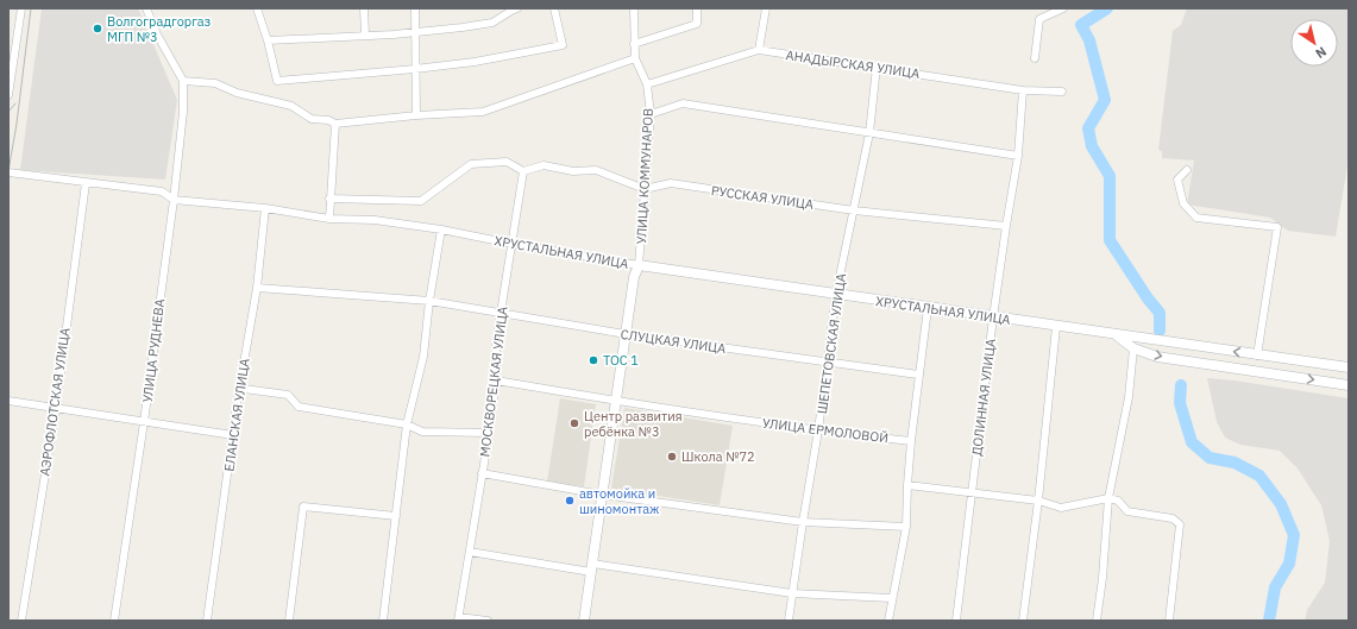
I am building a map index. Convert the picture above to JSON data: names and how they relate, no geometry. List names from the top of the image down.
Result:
{
  "streets": {
    "street": [
      "АНАДЫРСКАЯ УЛИЦА",
      "УЛИЦА КОММУНАРОВ",
      "РУССКАЯ УЛИЦА",
      "ХРУСТАЛЬНАЯ УЛИЦА",
      "СЛУЦКАЯ УЛИЦА",
      "ШЕПЕТОВСКАЯ УЛИЦА",
      "УЛИЦА РУДНЕВА",
      "МОСКВОРЕЦКАЯ УЛИЦА",
      "ДОЛИННАЯ УЛИЦА",
      "АЭРОФЛОТСКАЯ УЛИЦА",
      "ЕЛАНСКАЯ УЛИЦА",
      "УЛИЦА ЕРМОЛОВОЙ"
    ]
  },
  "crossings": [
    ["АНАДЫРСКАЯ УЛИЦА", "УЛИЦА КОММУНАРОВ"],
    ["АНАДЫРСКАЯ УЛИЦА", "ШЕПЕТОВСКАЯ УЛИЦА"],
    ["АНАДЫРСКАЯ УЛИЦА", "ДОЛИННАЯ УЛИЦА"],
    ["УЛИЦА КОММУНАРОВ", "РУССКАЯ УЛИЦА"],
    ["УЛИЦА КОММУНАРОВ", "ХРУСТАЛЬНАЯ УЛИЦА"],
    ["УЛИЦА КОММУНАРОВ", "СЛУЦКАЯ УЛИЦА"],
    ["УЛИЦА КОММУНАРОВ", "УЛИЦА ЕРМОЛОВОЙ"],
    ["РУССКАЯ УЛИЦА", "ШЕПЕТОВСКАЯ УЛИЦА"],
    ["РУССКАЯ УЛИЦА", "ДОЛИННАЯ УЛИЦА"],
    ["ХРУСТАЛЬНАЯ УЛИЦА", "ШЕПЕТОВСКАЯ УЛИЦА"],
    ["ХРУСТАЛЬНАЯ УЛИЦА", "УЛИЦА РУДНЕВА"],
    ["ХРУСТАЛЬНАЯ УЛИЦА", "МОСКВОРЕЦКАЯ УЛИЦА"],
    ["ХРУСТАЛЬНАЯ УЛИЦА", "ДОЛИННАЯ УЛИЦА"],
    ["ХРУСТАЛЬНАЯ УЛИЦА", "АЭРОФЛОТСКАЯ УЛИЦА"],
    ["ХРУСТАЛЬНАЯ УЛИЦА", "ЕЛАНСКАЯ УЛИЦА"],
    ["СЛУЦКАЯ УЛИЦА", "ШЕПЕТОВСКАЯ УЛИЦА"],
    ["СЛУЦКАЯ УЛИЦА", "МОСКВОРЕЦКАЯ УЛИЦА"],
    ["СЛУЦКАЯ УЛИЦА", "ЕЛАНСКАЯ УЛИЦА"],
    ["ШЕПЕТОВСКАЯ УЛИЦА", "УЛИЦА ЕРМОЛОВОЙ"],
    ["МОСКВОРЕЦКАЯ УЛИЦА", "УЛИЦА ЕРМОЛОВОЙ"]
  ],
  "places": [
    "Волгоградгоргаз МГП №3",
    "ТОС 1",
    "Центр развития ребёнка №3",
    "Школа №72",
    "автомойка и шиномонтаж"
  ],
  "north": "bottom right"
}
